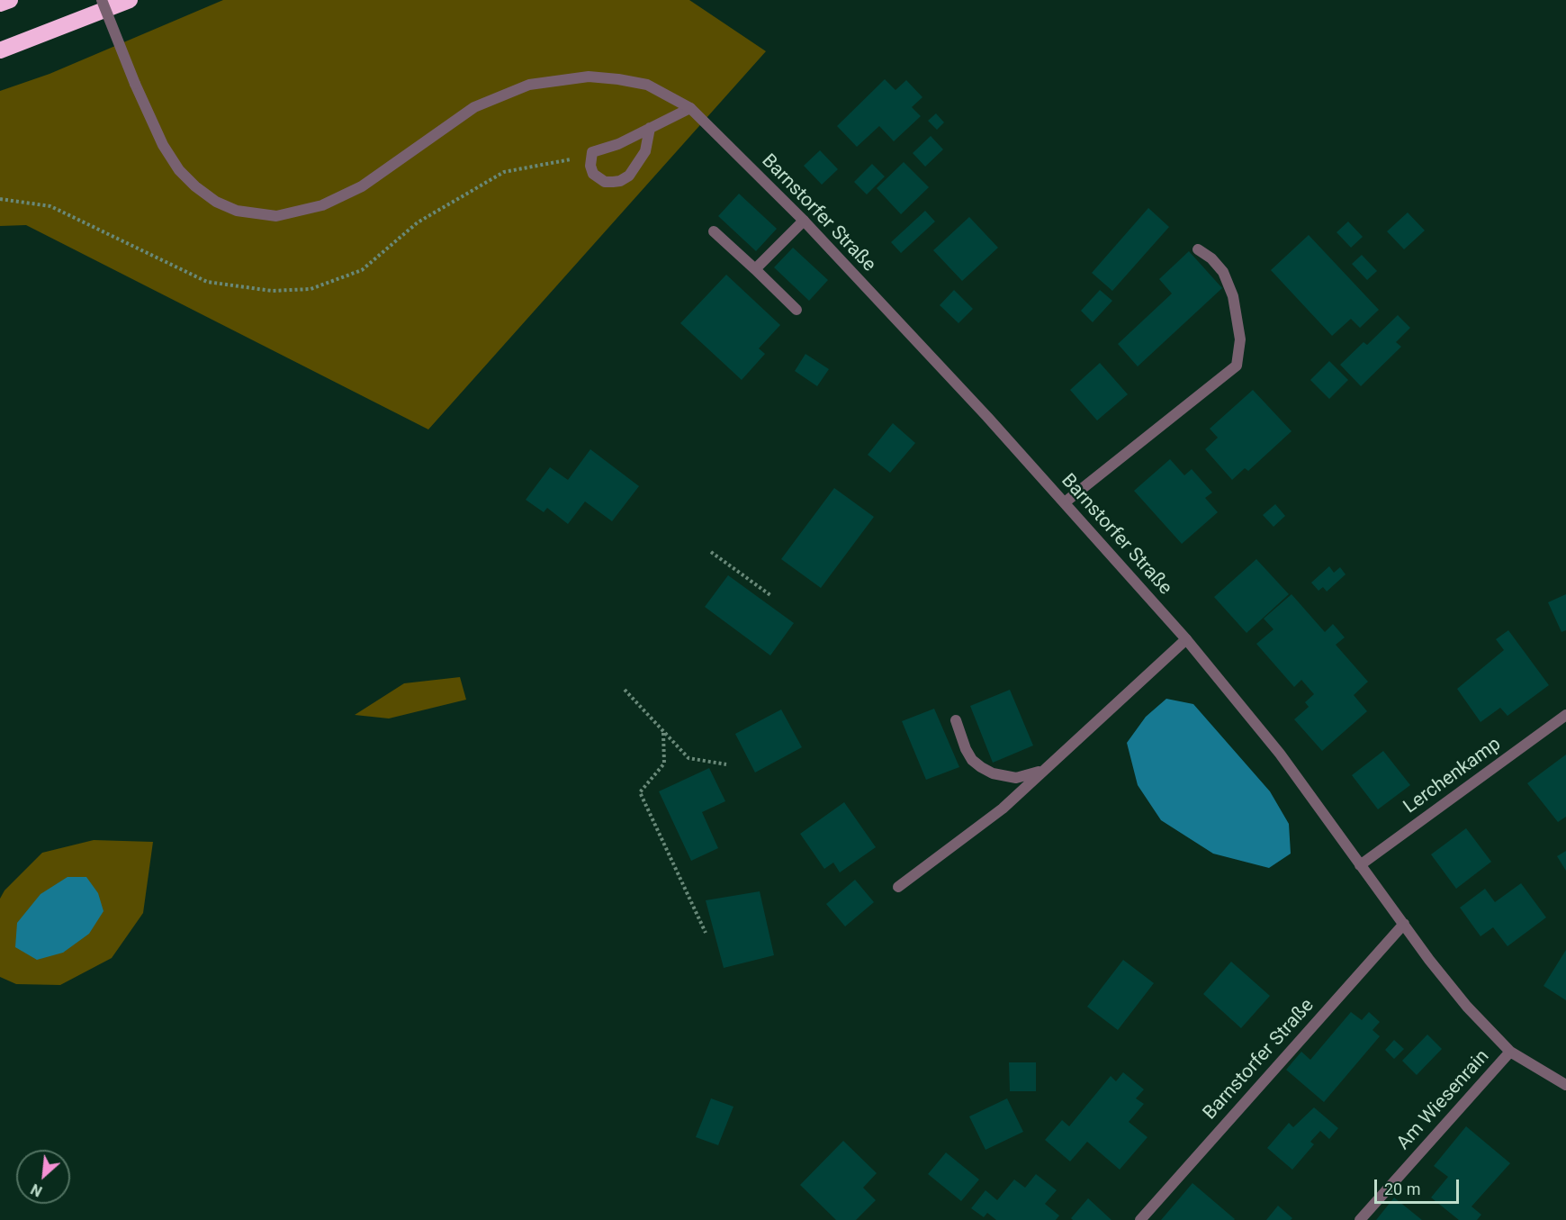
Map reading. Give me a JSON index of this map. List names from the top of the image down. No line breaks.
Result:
{"streets":{"street":["Barnstorfer Straße","Lerchenkamp","Am Wiesenrain"]},"crossings":[["Barnstorfer Straße","Lerchenkamp"],["Barnstorfer Straße","Am Wiesenrain"]],"scale_bar":"20 m","north":"bottom left"}
